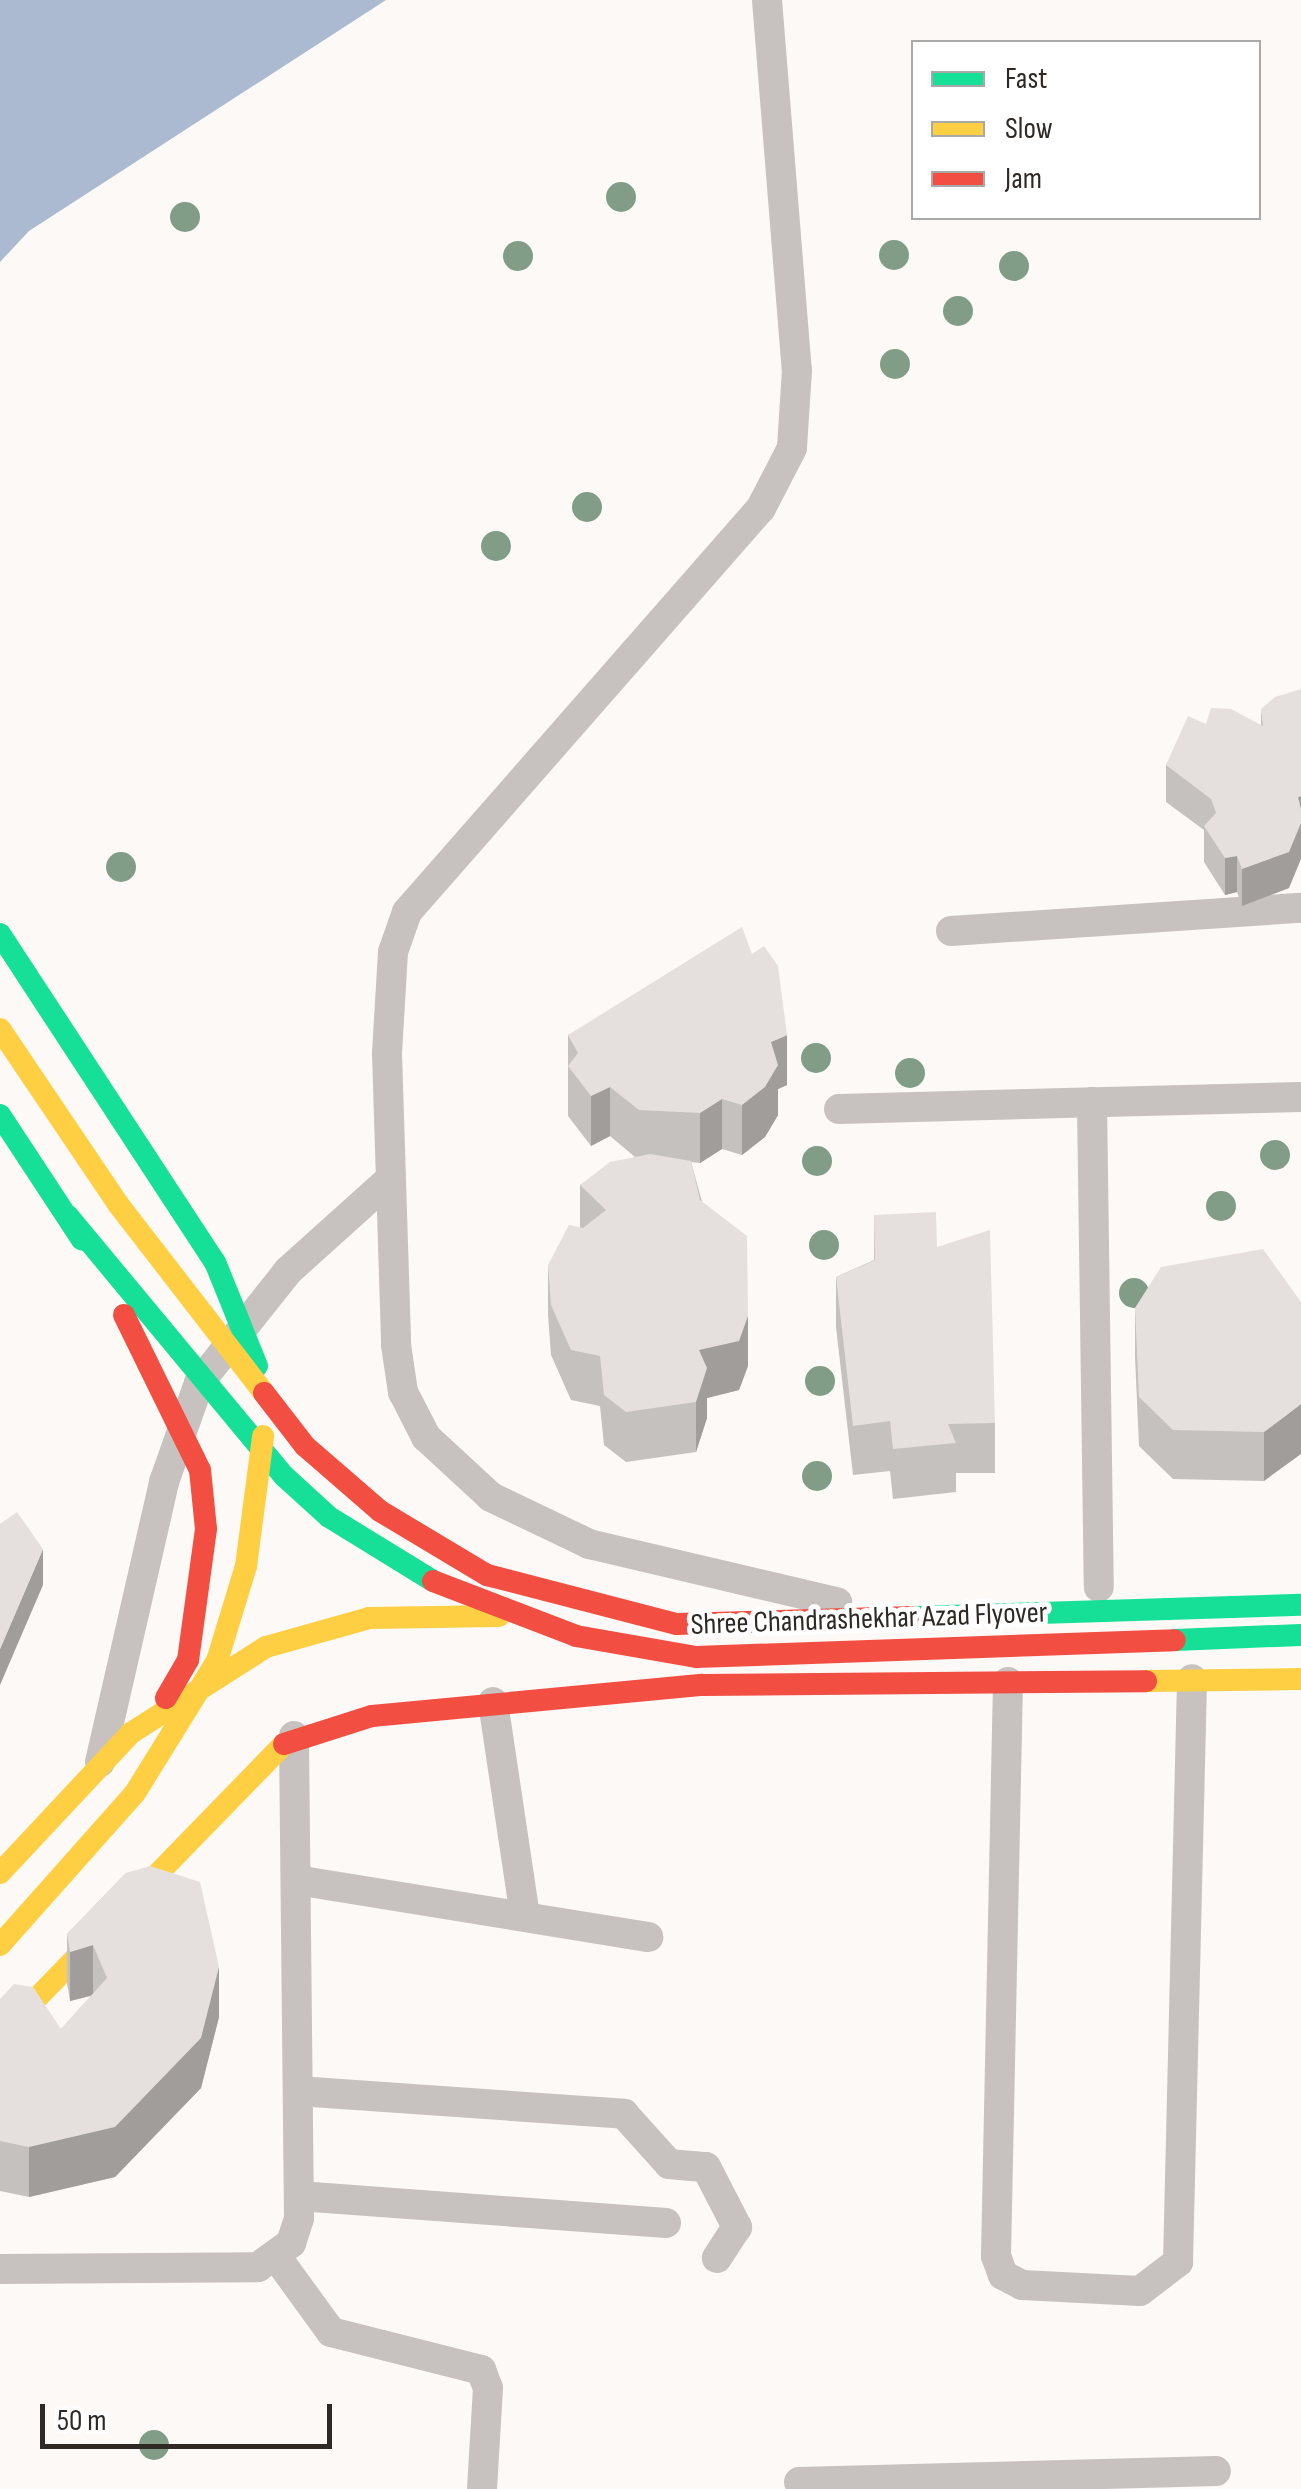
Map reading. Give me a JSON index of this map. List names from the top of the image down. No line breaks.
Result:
{"streets":{"main road":["Shree Chandrashekhar Azad Flyover"]},"legend":["Fast","Slow","Jam"],"scale_bar":"50 m"}
